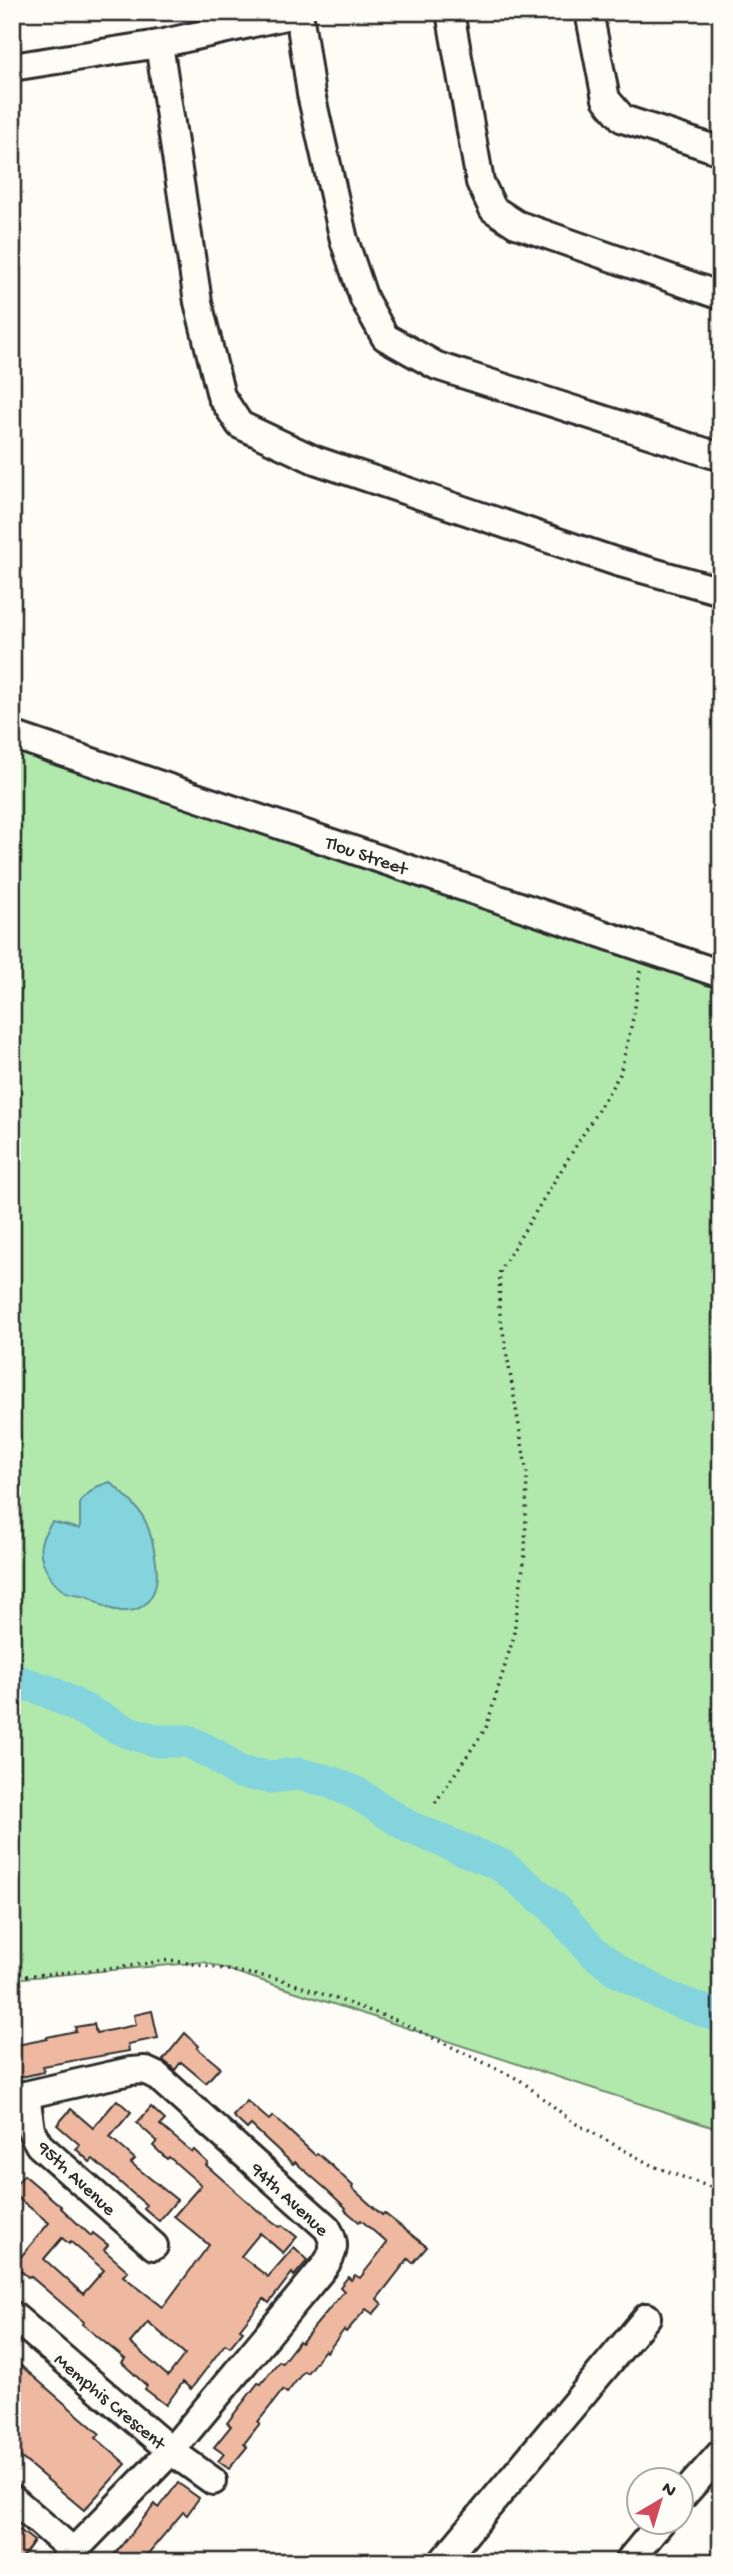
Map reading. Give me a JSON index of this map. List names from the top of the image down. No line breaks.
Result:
{"streets":{"street":["Tlou Street","95th Avenue","94th Avenue","Memphis Crescent"]},"crossings":[["95th Avenue","94th Avenue"],["94th Avenue","Memphis Crescent"]],"north":"top right"}
